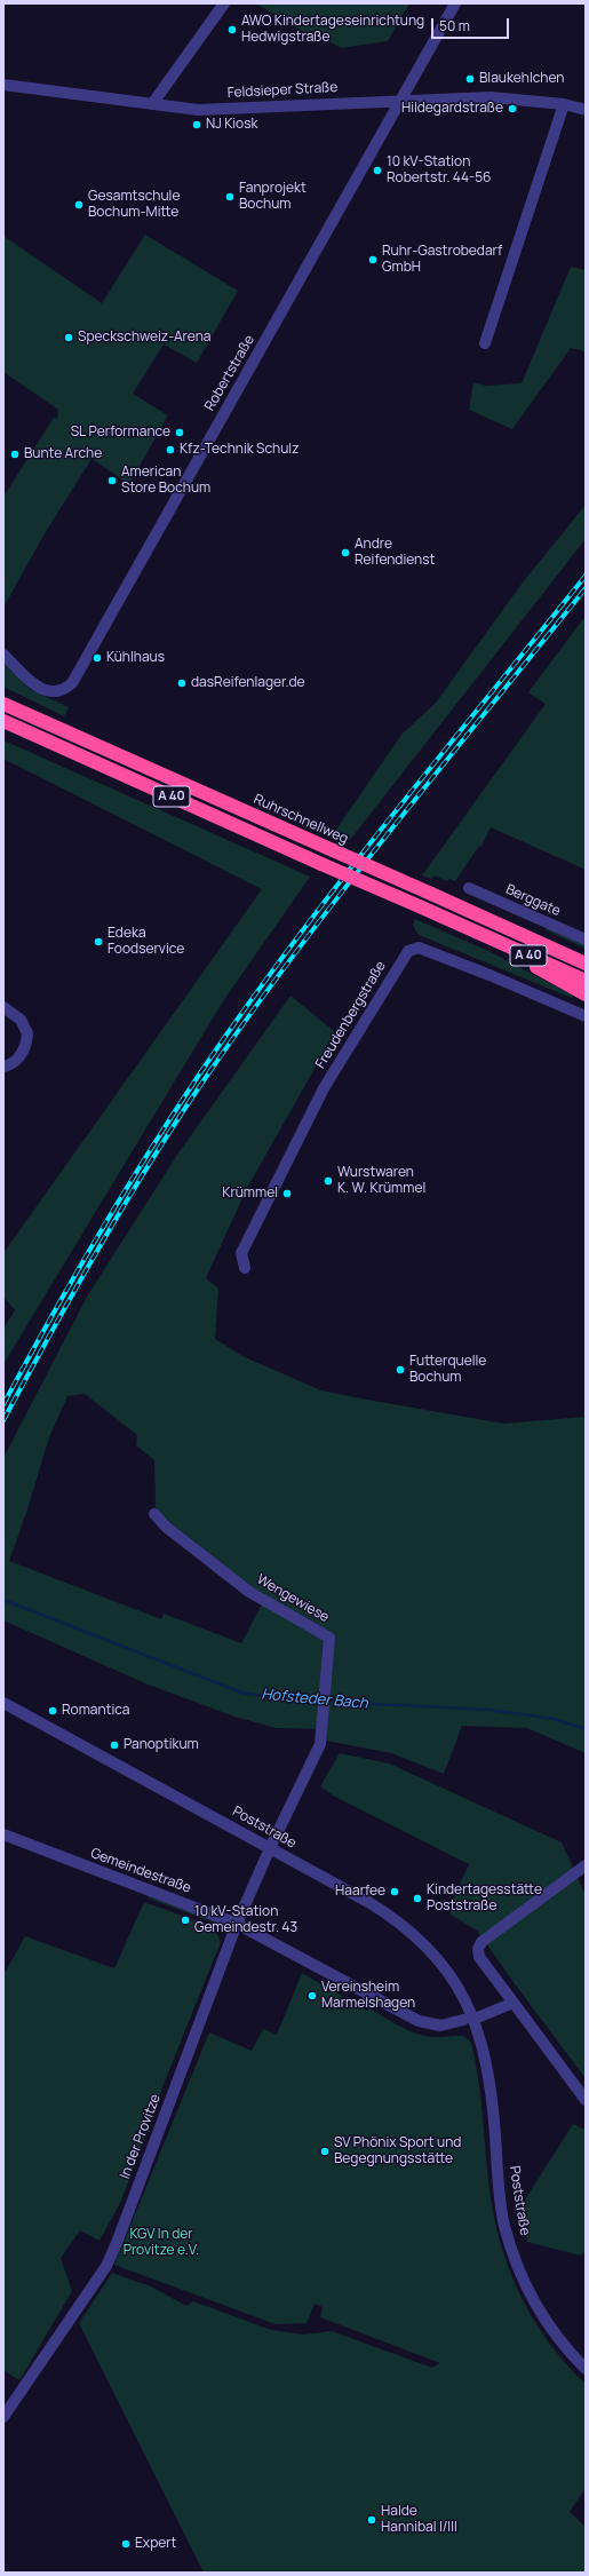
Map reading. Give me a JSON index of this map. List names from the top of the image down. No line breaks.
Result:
{"streets":{"highway":["A 40","Ruhrschnellweg"],"street":["Feldsieper Straße","Robertstraße","Berggate","Freudenbergstraße","Wengewiese","Poststraße","Gemeindestraße","In der Provitze"]},"crossings":[["Feldsieper Straße","Robertstraße"],["Wengewiese","Poststraße"],["Wengewiese","In der Provitze"],["Poststraße","Gemeindestraße"],["Poststraße","In der Provitze"],["Gemeindestraße","In der Provitze"]],"water":["Hofsteder Bach"],"parks":["KGV In der Provitze e.V."],"places":["AWO Kindertageseinrichtung Hedwigstraße","Blaukehlchen","Hildegardstraße","NJ Kiosk","10 kV-Station Robertstr. 44-56","Fanprojekt Bochum","Gesamtschule Bochum-Mitte","Ruhr-Gastrobedarf GmbH","Speckschweiz-Arena","SL Performance","Kfz-Technik Schulz","Bunte Arche","American Store Bochum","Andre Reifendienst","Kühlhaus","dasReifenlager.de","Edeka Foodservice","Wurstwaren K. W. Krümmel","Krümmel","Futterquelle Bochum","Romantica","Panoptikum","Haarfee","Kindertagesstätte Poststraße","10 kV-Station Gemeindestr. 43","Vereinsheim Marmelshagen","SV Phönix Sport und Begegnungsstätte","Halde Hannibal I/III","Expert"],"scale_bar":"50 m"}
